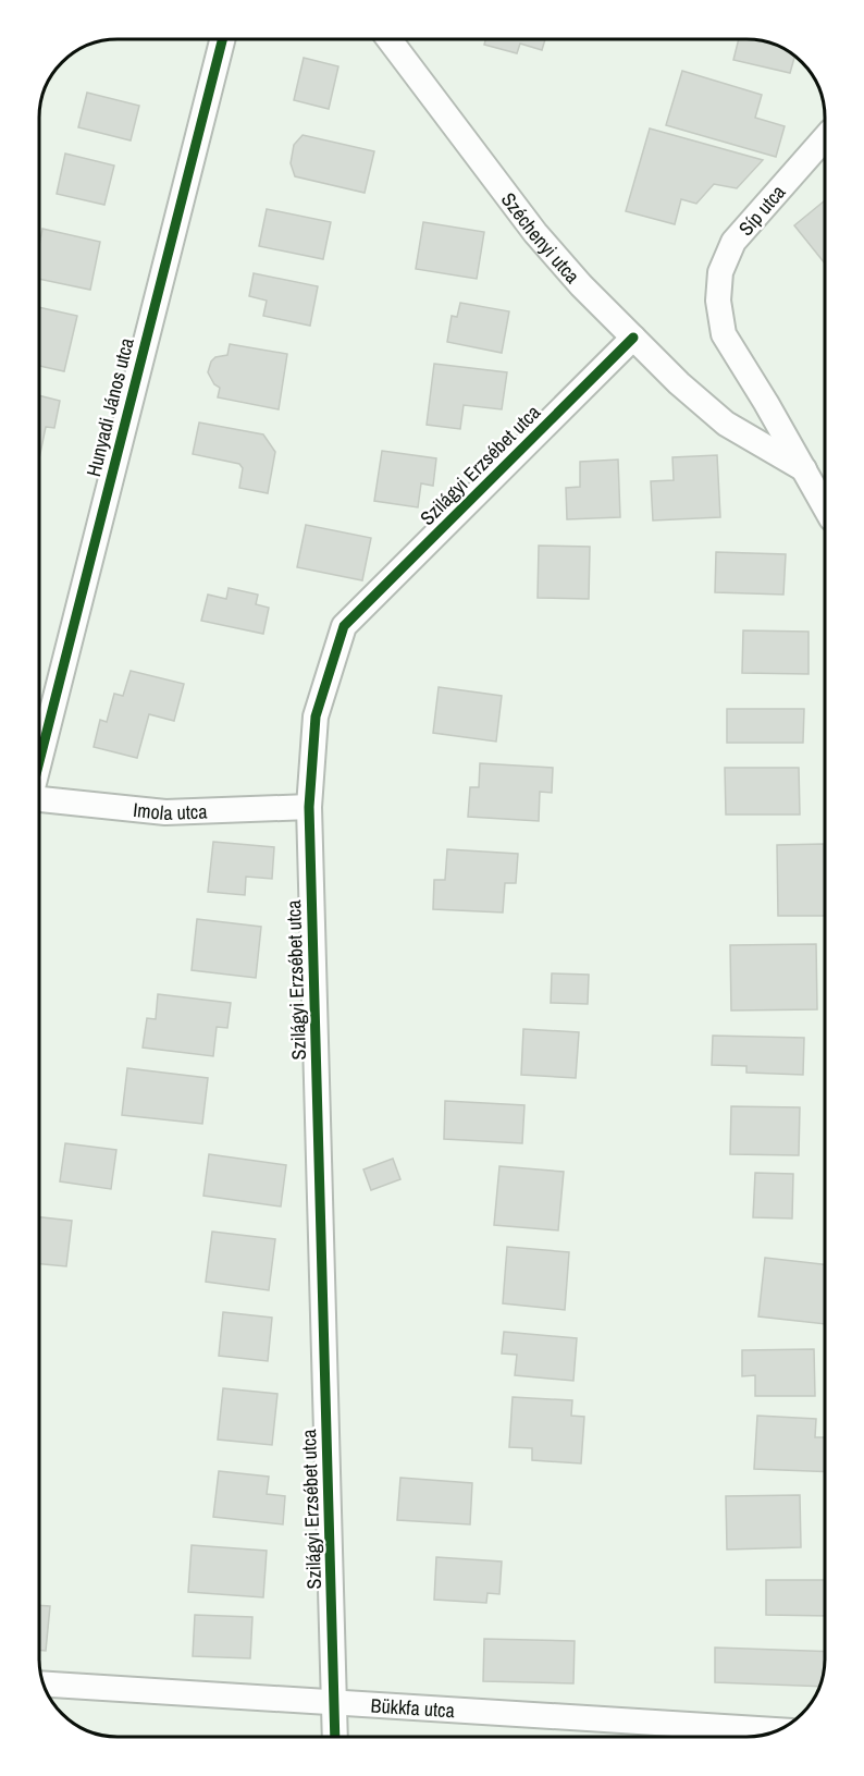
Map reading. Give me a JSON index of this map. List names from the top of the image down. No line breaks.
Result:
{"streets":{"street":["Síp utca","Széchenyi utca","Hunyadi János utca","Szilágyi Erzsébet utca","Imola utca","Bükkfa utca"]},"crossings":[["Széchenyi utca","Szilágyi Erzsébet utca"],["Szilágyi Erzsébet utca","Imola utca"],["Szilágyi Erzsébet utca","Bükkfa utca"]]}
